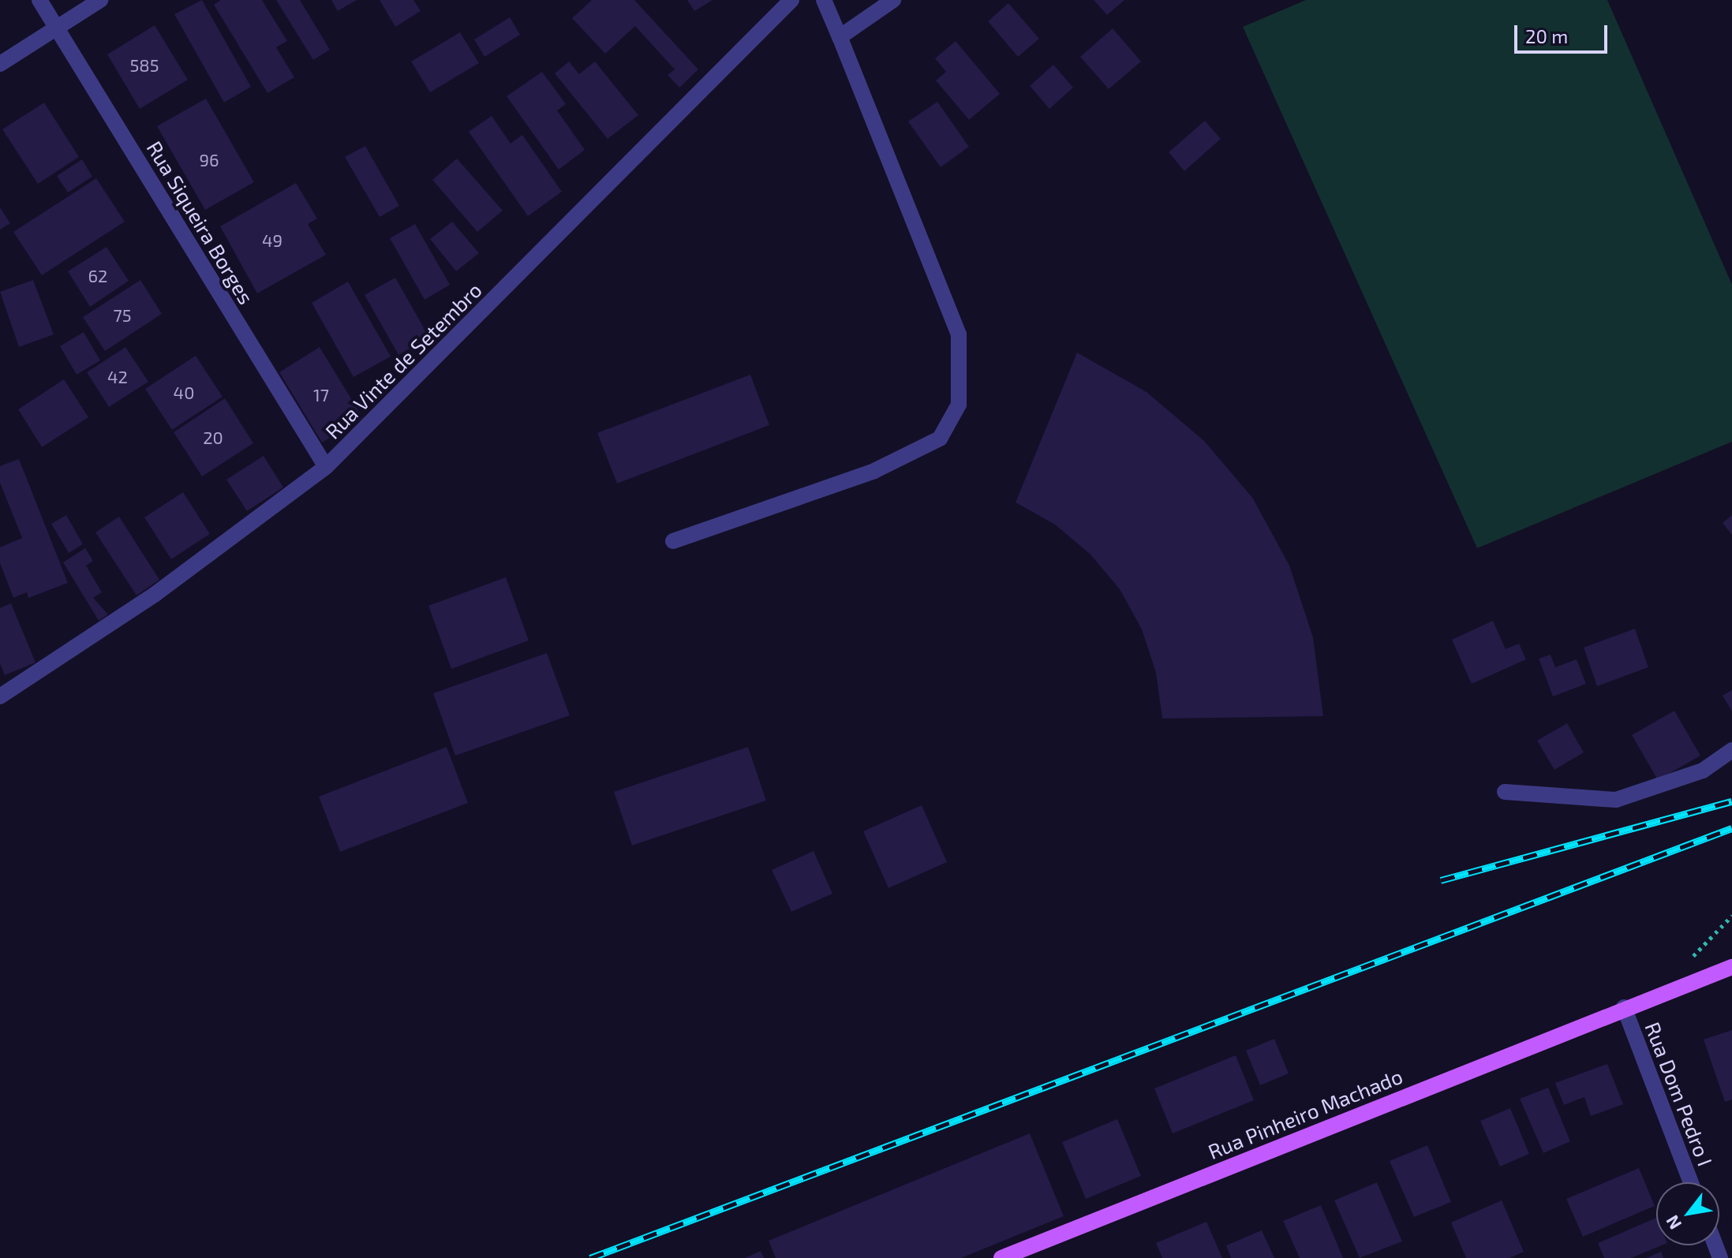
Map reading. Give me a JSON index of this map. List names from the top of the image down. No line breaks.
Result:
{"streets":{"main road":["Rua Pinheiro Machado"],"street":["Rua Siqueira Borges","Rua Vinte de Setembro","Rua Dom Pedro I"]},"crossings":[["Rua Siqueira Borges","Rua Vinte de Setembro"],["Rua Dom Pedro I","Rua Pinheiro Machado"]],"house_numbers":["585","96","49","62","75","42","40","17","20"],"scale_bar":"20 m","north":"bottom left"}
